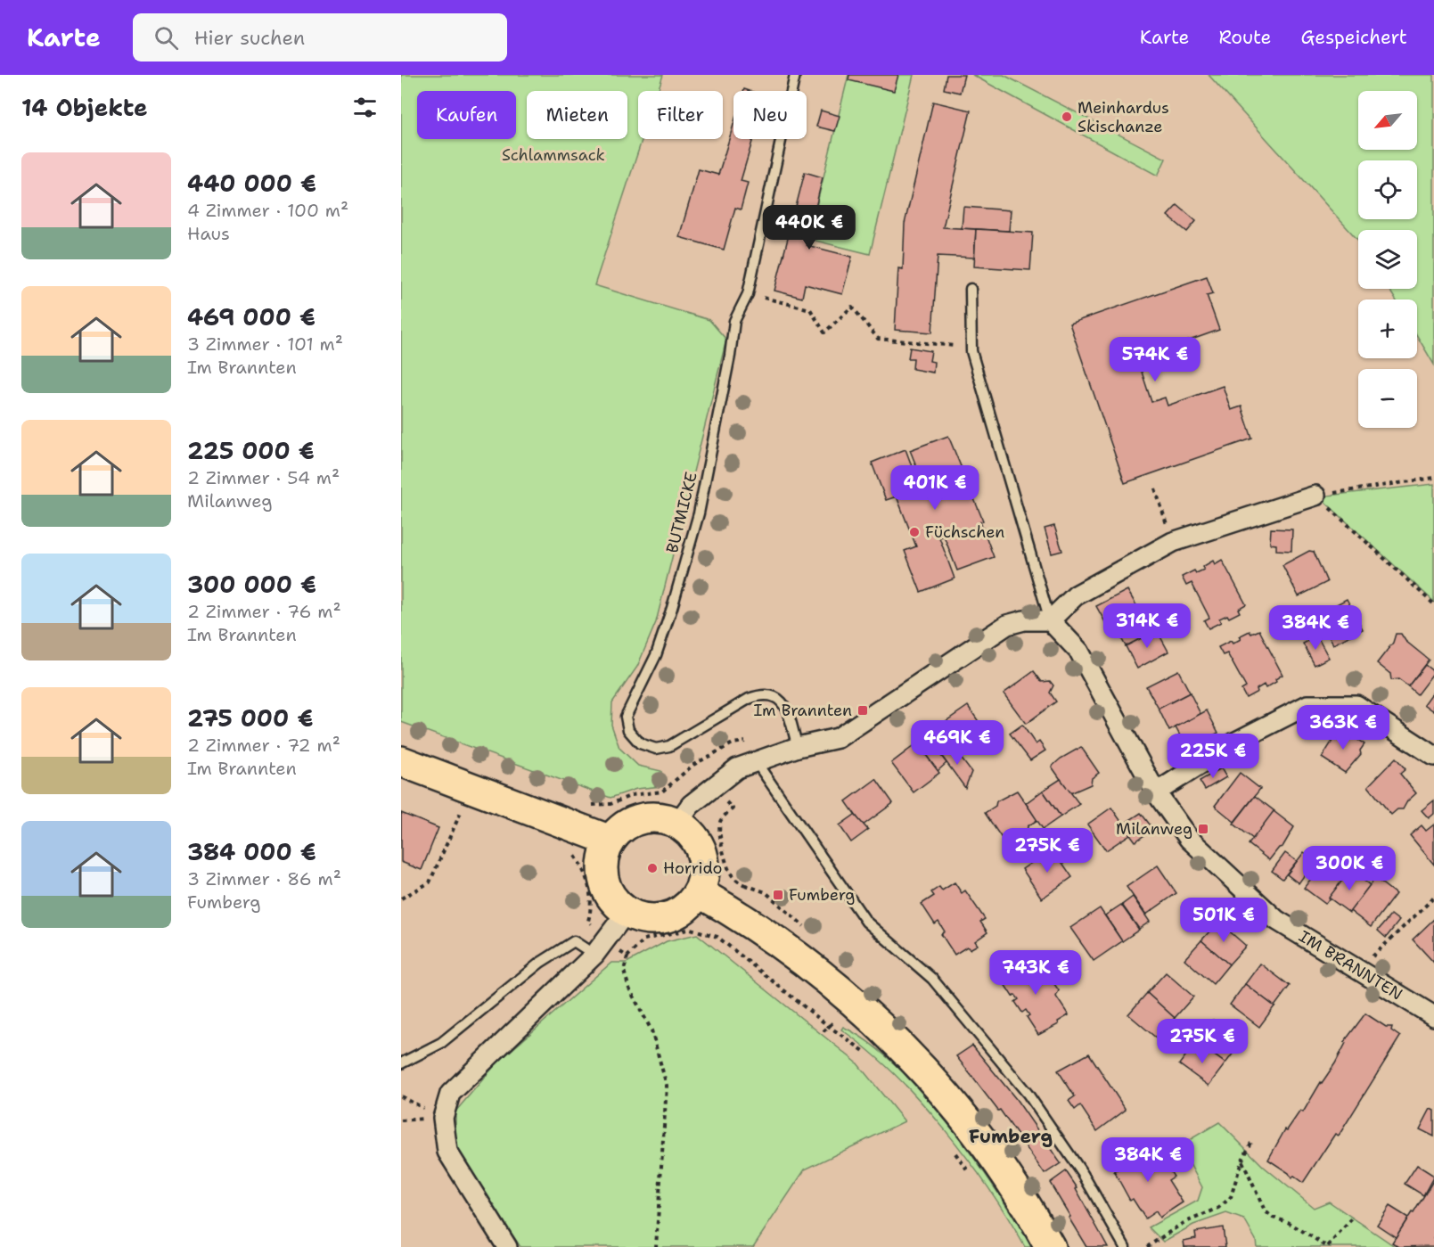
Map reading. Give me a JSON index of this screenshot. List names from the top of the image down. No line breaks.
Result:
{"streets":{"street":["IM BRANNTEN"],"lane":["BUTMICKE"]},"districts":["Fumberg"],"parks":["Schlammsack"],"places":{"other":["Meinhardus Skischanze","Füchschen","Horrido"],"transit":["Im Brannten","Milanweg","Fumberg"]},"north":"bottom left","page":{"header":"Karte","search":"Hier suchen","nav":["Karte","Route","Gespeichert"],"heading":"14 Objekte","map_buttons":["+","−"],"chip":["Kaufen","Mieten","Filter","Neu"],"list":[{"name":"440 000 €","note":"4 Zimmer · 100 m² · Haus"},{"name":"469 000 €","note":"3 Zimmer · 101 m² · Im Brannten"},{"name":"225 000 €","note":"2 Zimmer · 54 m² · Milanweg"},{"name":"300 000 €","note":"2 Zimmer · 76 m² · Im Brannten"},{"name":"275 000 €","note":"2 Zimmer · 72 m² · Im Brannten"},{"name":"384 000 €","note":"3 Zimmer · 86 m² · Fumberg"}],"price":["440K €","574K €","401K €","314K €","384K €","363K €","469K €","225K €","275K €","300K €","501K €","743K €","275K €","384K €"]}}
